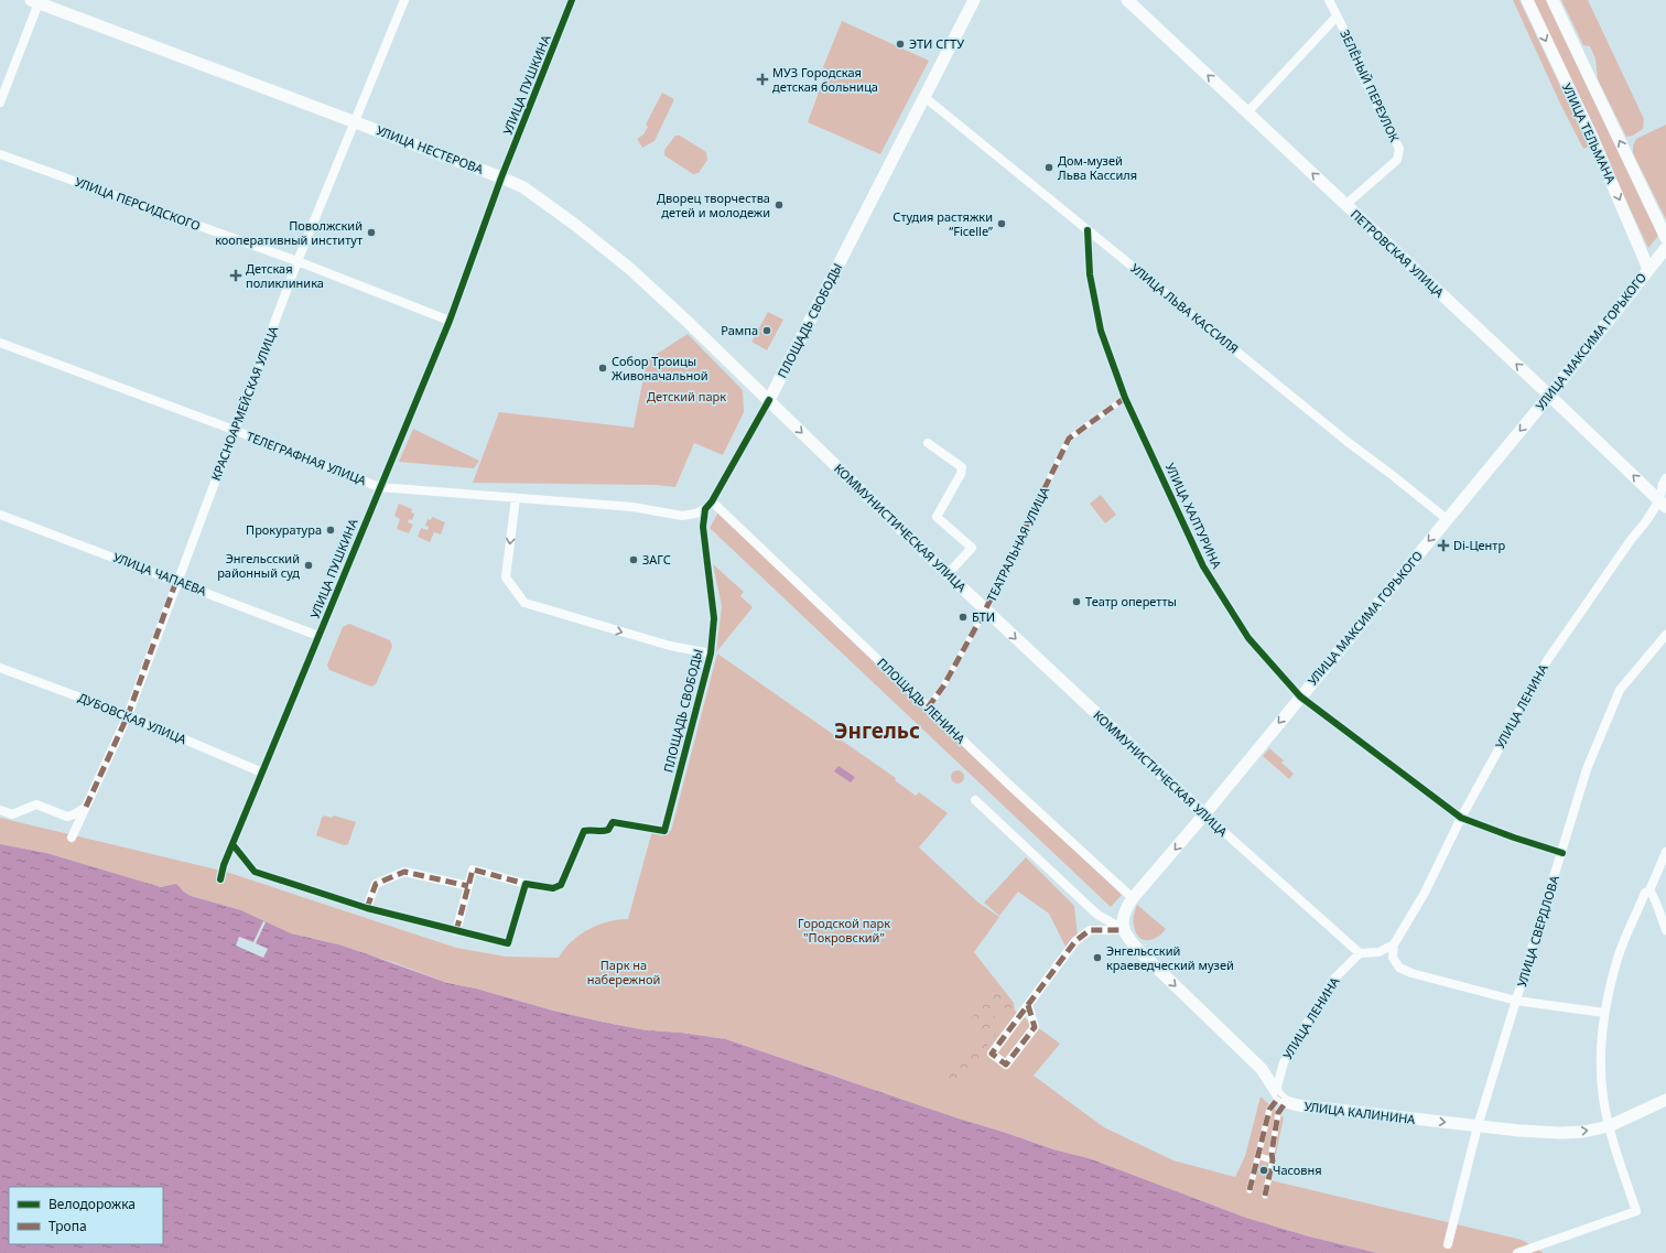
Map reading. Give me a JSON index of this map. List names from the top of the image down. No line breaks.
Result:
{"streets":{"main road":["УЛИЦА ТЕЛЬМАНА","УЛИЦА НЕСТЕРОВА","ПЕТРОВСКАЯ УЛИЦА","ПЛОЩАДЬ СВОБОДЫ","УЛИЦА МАКСИМА ГОРЬКОГО","КОММУНИСТИЧЕСКАЯ УЛИЦА","УЛИЦА КАЛИНИНА"],"street":["УЛИЦА ПУШКИНА","ЗЕЛЁНЫЙ ПЕРЕУЛОК","УЛИЦА ПЕРСИДСКОГО","УЛИЦА ЛЬВА КАССИЛЯ","КРАСНОАРМЕЙСКАЯ УЛИЦА","ТЕЛЕГРАФНАЯ УЛИЦА","УЛИЦА ХАЛТУРИНА","ТЕАТРАЛЬНАЯ УЛИЦА","УЛИЦА ЧАПАЕВА","ПЛОЩАДЬ ЛЕНИНА","УЛИЦА ЛЕНИНА","ДУБОВСКАЯ УЛИЦА","УЛИЦА СВЕРДЛОВА"]},"crossings":[["УЛИЦА ПУШКИНА","УЛИЦА НЕСТЕРОВА"],["УЛИЦА ПУШКИНА","УЛИЦА ПЕРСИДСКОГО"],["УЛИЦА ПУШКИНА","ТЕЛЕГРАФНАЯ УЛИЦА"],["УЛИЦА ПУШКИНА","УЛИЦА ЧАПАЕВА"],["УЛИЦА ПУШКИНА","ДУБОВСКАЯ УЛИЦА"],["ЗЕЛЁНЫЙ ПЕРЕУЛОК","ПЕТРОВСКАЯ УЛИЦА"],["УЛИЦА ТЕЛЬМАНА","УЛИЦА МАКСИМА ГОРЬКОГО"],["УЛИЦА НЕСТЕРОВА","ПЛОЩАДЬ СВОБОДЫ"],["УЛИЦА НЕСТЕРОВА","КРАСНОАРМЕЙСКАЯ УЛИЦА"],["УЛИЦА НЕСТЕРОВА","КОММУНИСТИЧЕСКАЯ УЛИЦА"],["УЛИЦА ПЕРСИДСКОГО","КРАСНОАРМЕЙСКАЯ УЛИЦА"],["ПЕТРОВСКАЯ УЛИЦА","УЛИЦА МАКСИМА ГОРЬКОГО"],["ПЕТРОВСКАЯ УЛИЦА","УЛИЦА ЛЕНИНА"],["УЛИЦА ЛЬВА КАССИЛЯ","ПЛОЩАДЬ СВОБОДЫ"],["УЛИЦА ЛЬВА КАССИЛЯ","УЛИЦА МАКСИМА ГОРЬКОГО"],["УЛИЦА ЛЬВА КАССИЛЯ","УЛИЦА ХАЛТУРИНА"],["ПЛОЩАДЬ СВОБОДЫ","ТЕЛЕГРАФНАЯ УЛИЦА"],["ПЛОЩАДЬ СВОБОДЫ","КОММУНИСТИЧЕСКАЯ УЛИЦА"],["ПЛОЩАДЬ СВОБОДЫ","ПЛОЩАДЬ ЛЕНИНА"],["УЛИЦА МАКСИМА ГОРЬКОГО","УЛИЦА ХАЛТУРИНА"],["УЛИЦА МАКСИМА ГОРЬКОГО","КОММУНИСТИЧЕСКАЯ УЛИЦА"],["УЛИЦА МАКСИМА ГОРЬКОГО","ПЛОЩАДЬ ЛЕНИНА"],["КРАСНОАРМЕЙСКАЯ УЛИЦА","ТЕЛЕГРАФНАЯ УЛИЦА"],["КРАСНОАРМЕЙСКАЯ УЛИЦА","УЛИЦА ЧАПАЕВА"],["КРАСНОАРМЕЙСКАЯ УЛИЦА","ДУБОВСКАЯ УЛИЦА"],["УЛИЦА ХАЛТУРИНА","ТЕАТРАЛЬНАЯ УЛИЦА"],["УЛИЦА ХАЛТУРИНА","УЛИЦА ЛЕНИНА"],["УЛИЦА ХАЛТУРИНА","УЛИЦА СВЕРДЛОВА"],["КОММУНИСТИЧЕСКАЯ УЛИЦА","ТЕАТРАЛЬНАЯ УЛИЦА"],["КОММУНИСТИЧЕСКАЯ УЛИЦА","УЛИЦА ЛЕНИНА"],["ТЕАТРАЛЬНАЯ УЛИЦА","ПЛОЩАДЬ ЛЕНИНА"],["УЛИЦА ЛЕНИНА","УЛИЦА КАЛИНИНА"],["УЛИЦА СВЕРДЛОВА","УЛИЦА КАЛИНИНА"]],"one_way":["ПЕТРОВСКАЯ УЛИЦА","УЛИЦА МАКСИМА ГОРЬКОГО","КОММУНИСТИЧЕСКАЯ УЛИЦА","УЛИЦА КАЛИНИНА"],"districts":["Энгельс"],"parks":["Детский парк","Городской парк \"Покровский\"","Парк на набережной"],"places":{"other":["ЭТИ СГТУ","Дом-музей Льва Кассиля","Дворец творчества детей и молодежи","Студия растяжки “Ficelle”","Поволжский кооперативный институт","Рампа","Собор Троицы Живоначальной","Прокуратура","ЗАГС","Энгельсский районный суд","Театр оперетты","БТИ","Энгельсский краеведческий музей","Часовня"],"health":["МУЗ Городская детская больница","Детская поликлиника","Di-Центр"]},"legend":["Велодорожка","Тропа"]}
